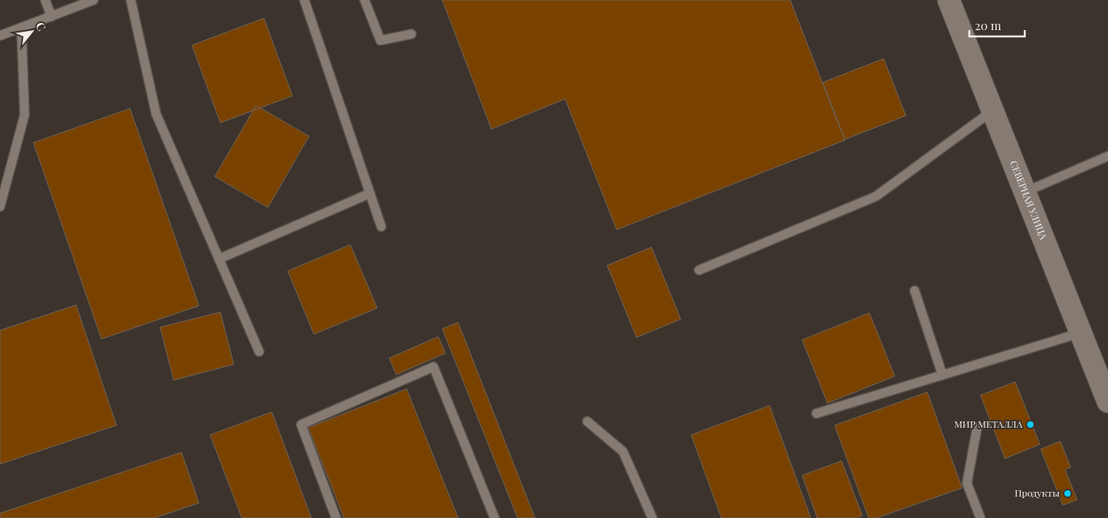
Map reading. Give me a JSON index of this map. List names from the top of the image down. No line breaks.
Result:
{"streets":{"main road":["СЕВЕРНАЯ УЛИЦА"]},"places":["МИР МЕТАЛЛА","Продукты"],"scale_bar":"20 m","north":"top right"}
